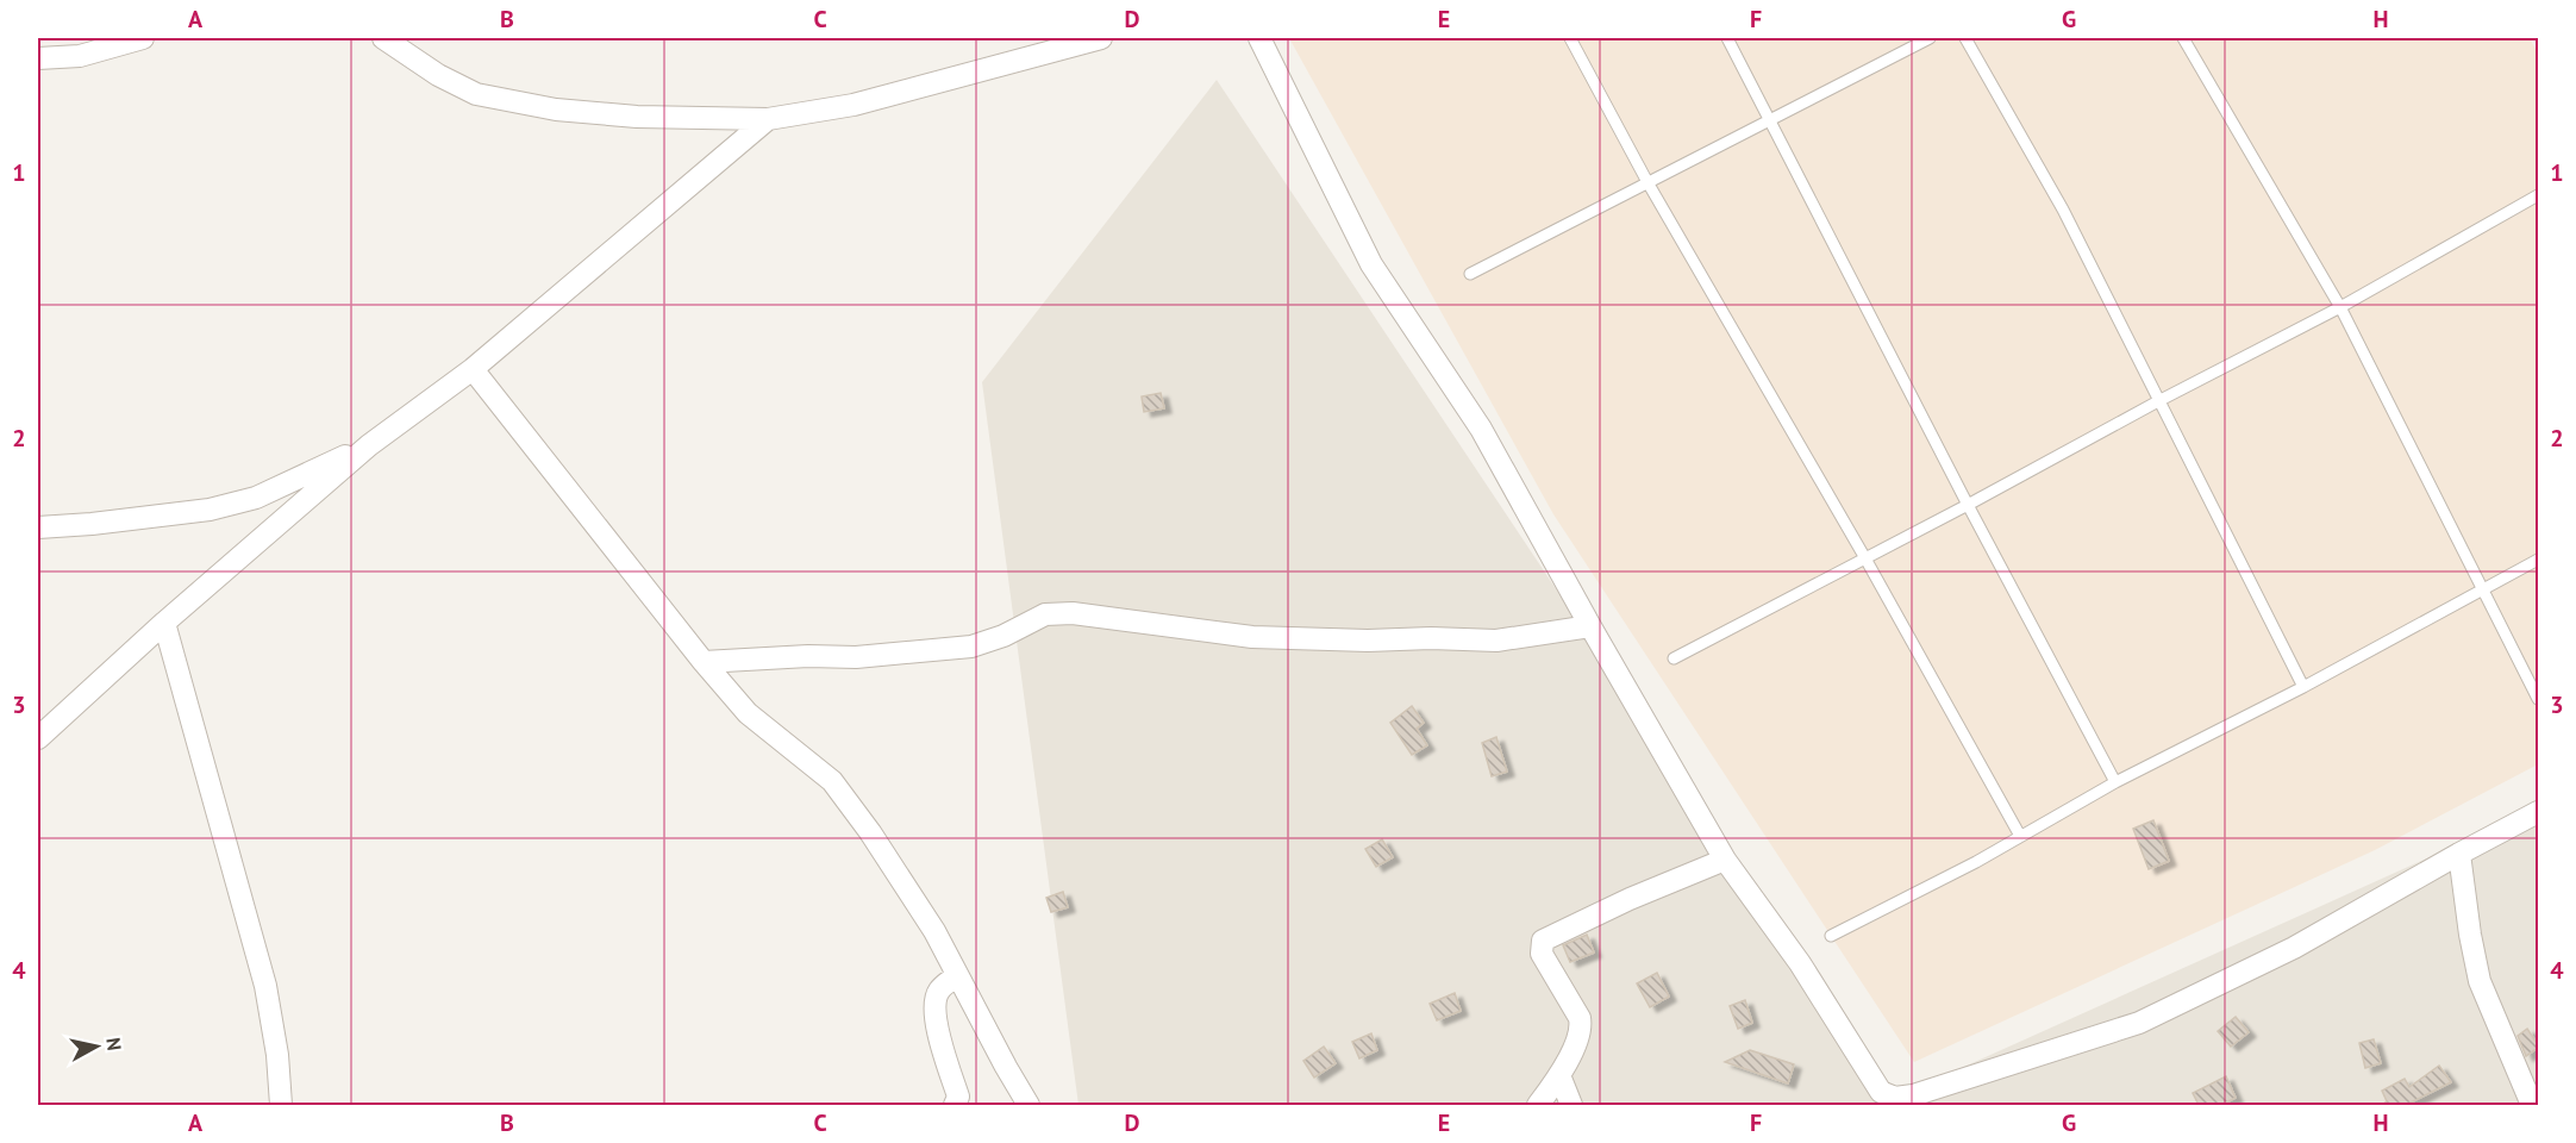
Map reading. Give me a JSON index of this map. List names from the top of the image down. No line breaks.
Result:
{"north":"right","grid":{"columns":["A","B","C","D","E","F","G","H"],"rows":["1","2","3","4"]}}
